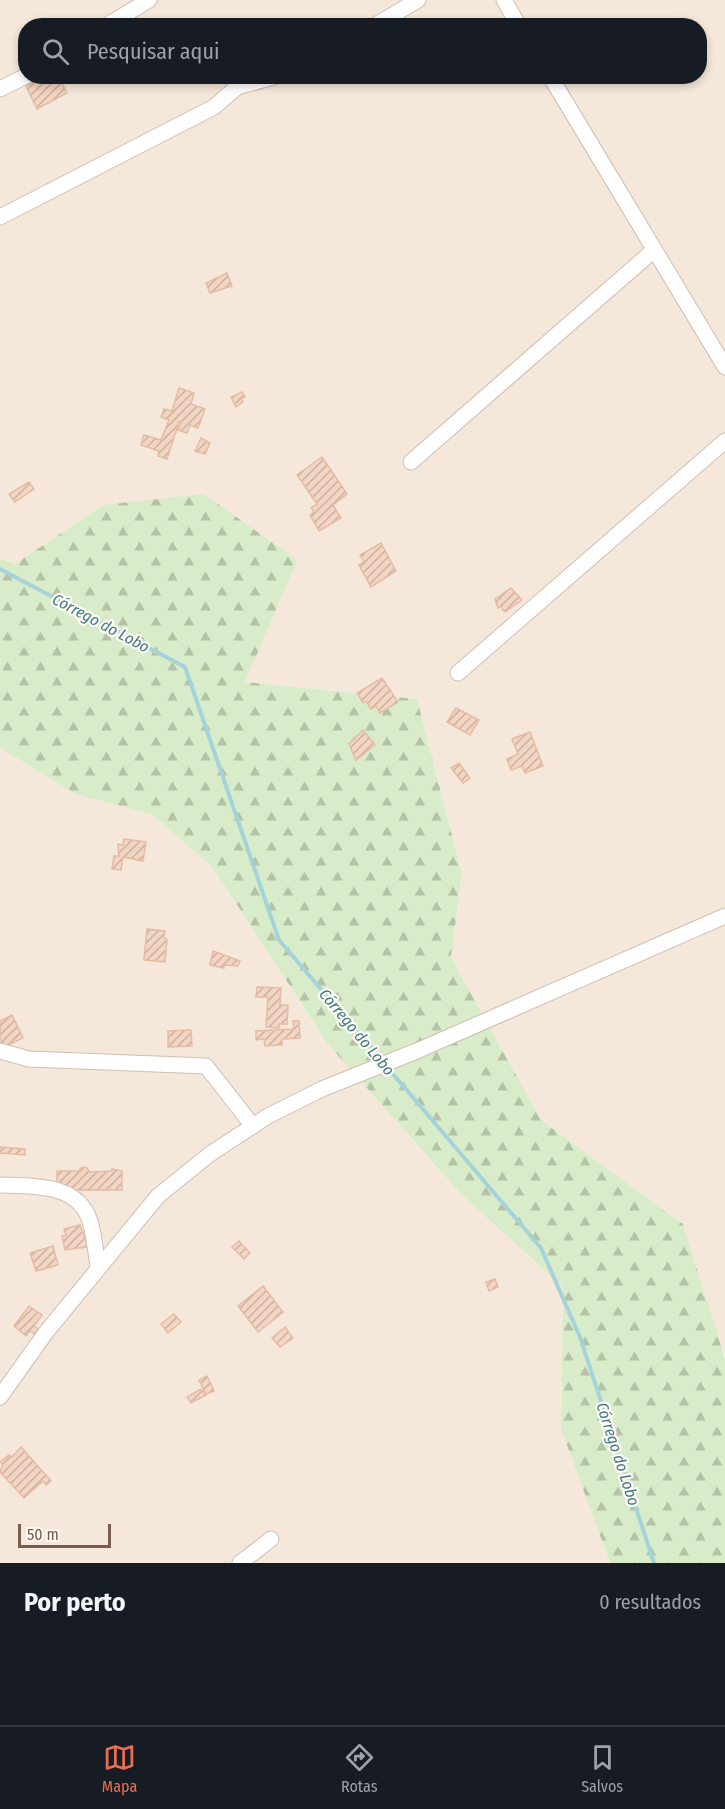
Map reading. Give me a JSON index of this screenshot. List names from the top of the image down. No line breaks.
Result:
{"water":["Córrego do Lobo"],"scale_bar":"50 m","page":{"search":"Pesquisar aqui","scale":"50 m","heading":["Por perto","0 resultados"],"nav":["Mapa","Rotas","Salvos"]}}
